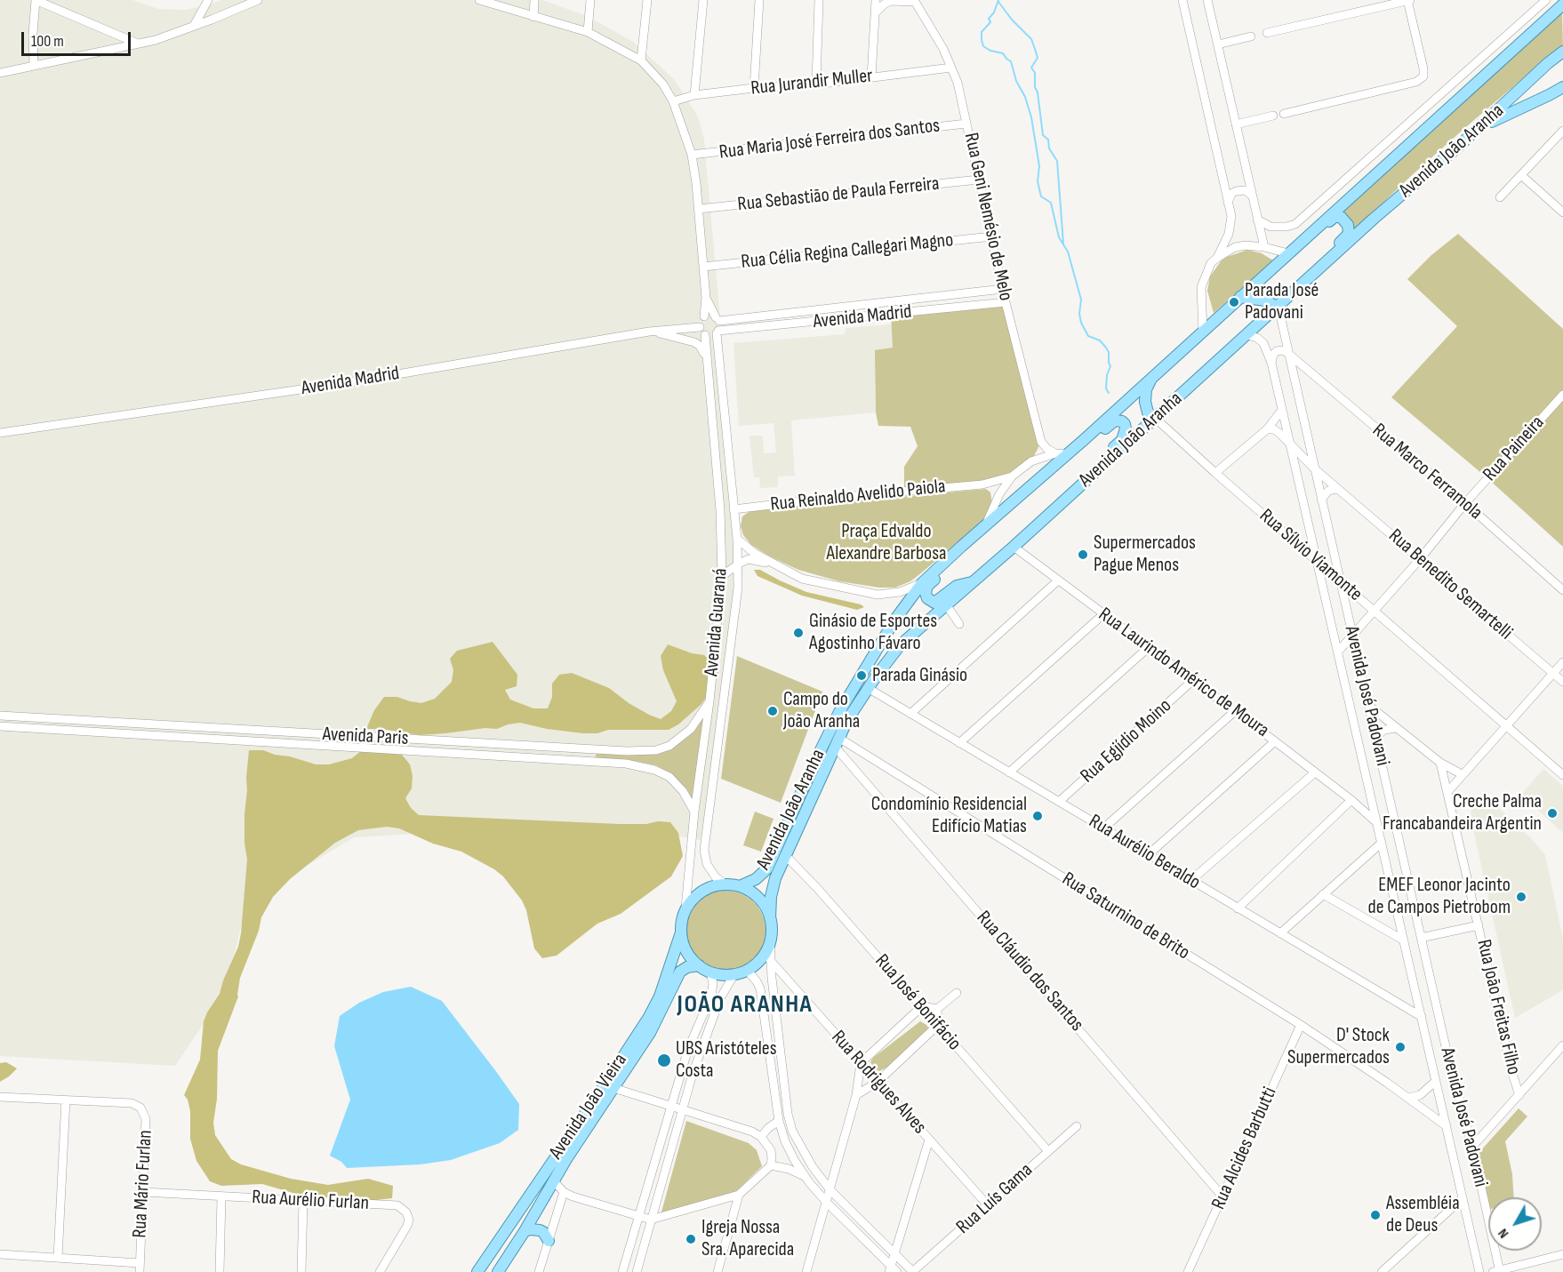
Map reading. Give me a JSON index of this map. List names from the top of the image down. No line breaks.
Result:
{"streets":{"main road":["Avenida João Aranha","Avenida João Vieira"],"street":["Rua Jurandir Muller","Rua Maria José Ferreira dos Santos","Rua Sebastião de Paula Ferreira","Rua Geni Nemésio de Melo","Rua Célia Regina Callegari Magno","Avenida Madrid","Rua Paineira","Rua Marco Ferramola","Rua Reinaldo Avelido Paiola","Rua Sílvio Viamonte","Rua Benedito Semartelli","Avenida Guaraná","Rua Laurindo Américo de Moura","Avenida José Padovani","Avenida Paris","Rua Egjídio Moino","Rua Aurélio Beraldo","Rua Saturnino de Brito","Rua Cláudio dos Santos","Rua José Bonifácio","Rua João Freitas Filho","Rua Rodrigues Alves","Rua Alcides Barbutti","Rua Mário Furlan","Rua Luís Gama","Rua Aurélio Furlan"]},"crossings":[["Rua Jurandir Muller","Rua Geni Nemésio de Melo"],["Rua Maria José Ferreira dos Santos","Rua Geni Nemésio de Melo"],["Avenida João Aranha","Rua Sílvio Viamonte"],["Avenida João Aranha","Avenida Guaraná"],["Avenida João Aranha","Rua Laurindo Américo de Moura"],["Avenida João Aranha","Avenida José Padovani"],["Avenida João Aranha","Rua Aurélio Beraldo"],["Avenida João Aranha","Rua Saturnino de Brito"],["Avenida João Aranha","Rua Cláudio dos Santos"],["Avenida João Aranha","Rua José Bonifácio"],["Avenida João Aranha","Avenida João Vieira"],["Rua Sebastião de Paula Ferreira","Rua Geni Nemésio de Melo"],["Rua Geni Nemésio de Melo","Rua Célia Regina Callegari Magno"],["Rua Geni Nemésio de Melo","Avenida Madrid"],["Avenida Madrid","Avenida Guaraná"],["Rua Paineira","Rua Marco Ferramola"],["Rua Paineira","Rua Sílvio Viamonte"],["Rua Paineira","Rua Benedito Semartelli"],["Rua Paineira","Avenida José Padovani"],["Rua Marco Ferramola","Avenida José Padovani"],["Rua Reinaldo Avelido Paiola","Avenida Guaraná"],["Rua Sílvio Viamonte","Avenida José Padovani"],["Rua Benedito Semartelli","Avenida José Padovani"],["Avenida Guaraná","Avenida Paris"],["Avenida Guaraná","Avenida João Vieira"],["Rua Laurindo Américo de Moura","Avenida José Padovani"],["Rua Laurindo Américo de Moura","Rua Egjídio Moino"],["Avenida José Padovani","Rua Aurélio Beraldo"],["Avenida José Padovani","Rua Saturnino de Brito"],["Rua Egjídio Moino","Rua Aurélio Beraldo"],["Rua Saturnino de Brito","Rua Cláudio dos Santos"],["Rua Saturnino de Brito","Rua Alcides Barbutti"],["Rua Cláudio dos Santos","Rua Alcides Barbutti"],["Rua José Bonifácio","Rua Luís Gama"],["Rua Rodrigues Alves","Rua Luís Gama"],["Rua Mário Furlan","Rua Aurélio Furlan"]],"districts":["JOÃO ARANHA"],"parks":["Praça Edvaldo Alexandre Barbosa"],"places":["Parada José Padovani","Supermercados Pague Menos","Ginásio de Esportes Agostinho Fávaro","Parada Ginásio","Campo do João Aranha","Creche Palma Francabandeira Argentin","Condomínio Residencial Edifício Matias","EMEF Leonor Jacinto de Campos Pietrobom","D' Stock Supermercados","UBS Aristóteles Costa","Assembléia de Deus","Igreja Nossa Sra. Aparecida"],"scale_bar":"100 m","north":"bottom left"}
